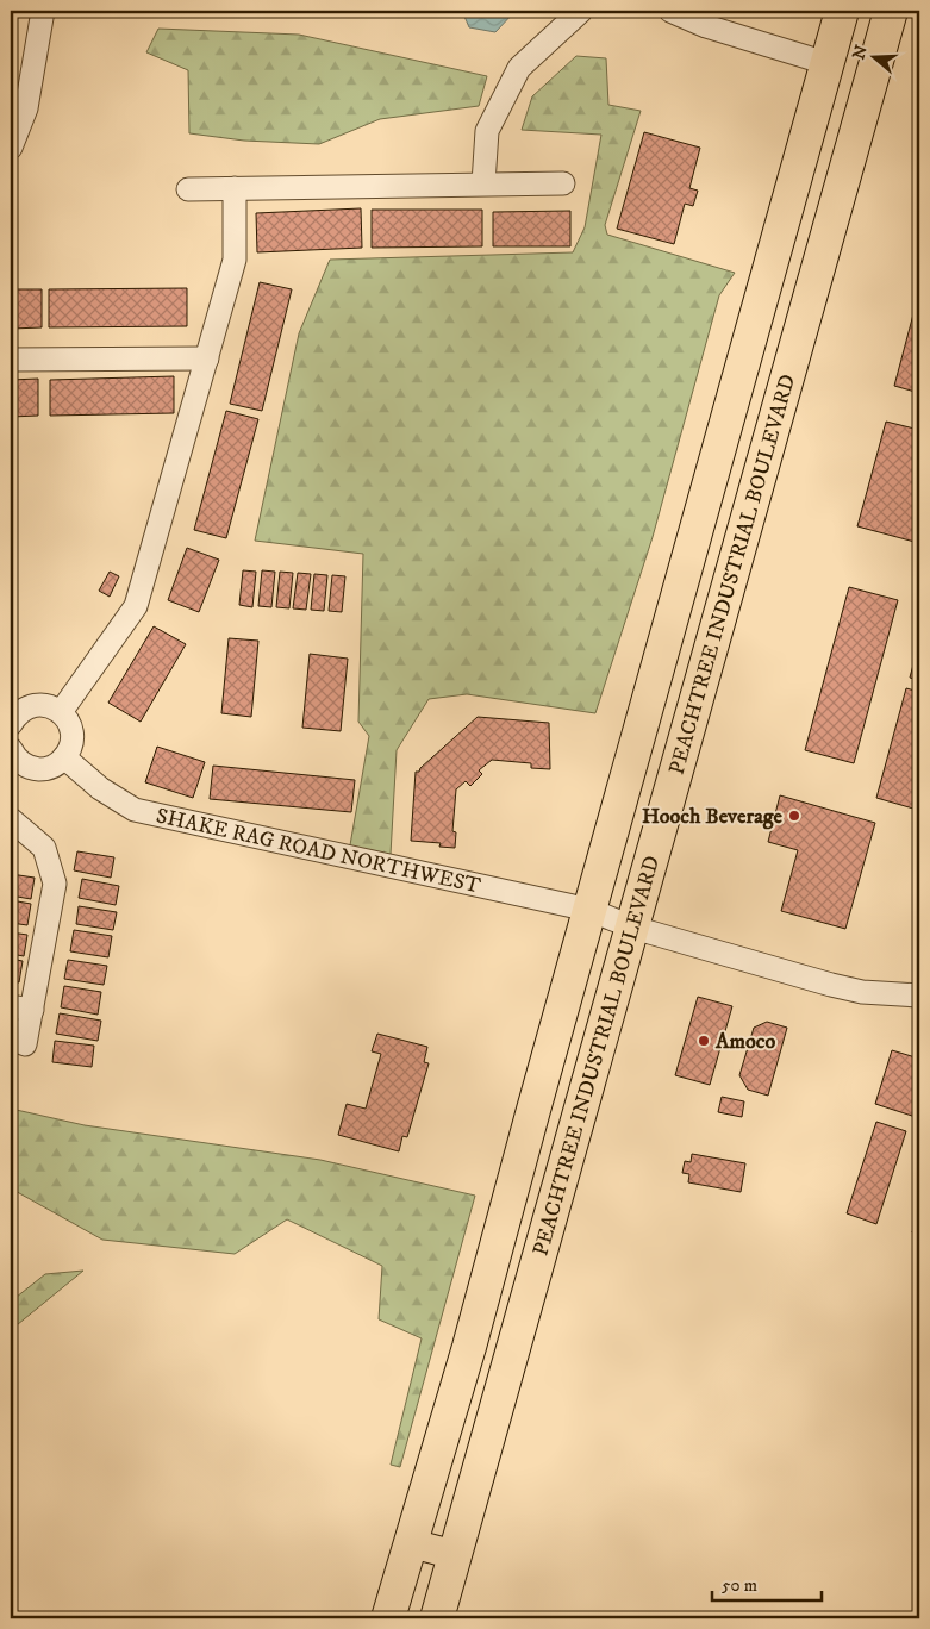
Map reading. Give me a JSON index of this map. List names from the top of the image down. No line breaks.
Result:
{"streets":{"highway":["PEACHTREE INDUSTRIAL BOULEVARD"],"street":["SHAKE RAG ROAD NORTHWEST"]},"crossings":[["PEACHTREE INDUSTRIAL BOULEVARD","SHAKE RAG ROAD NORTHWEST"]],"places":["Hooch Beverage","Amoco"],"scale_bar":"50 m","north":"left"}
